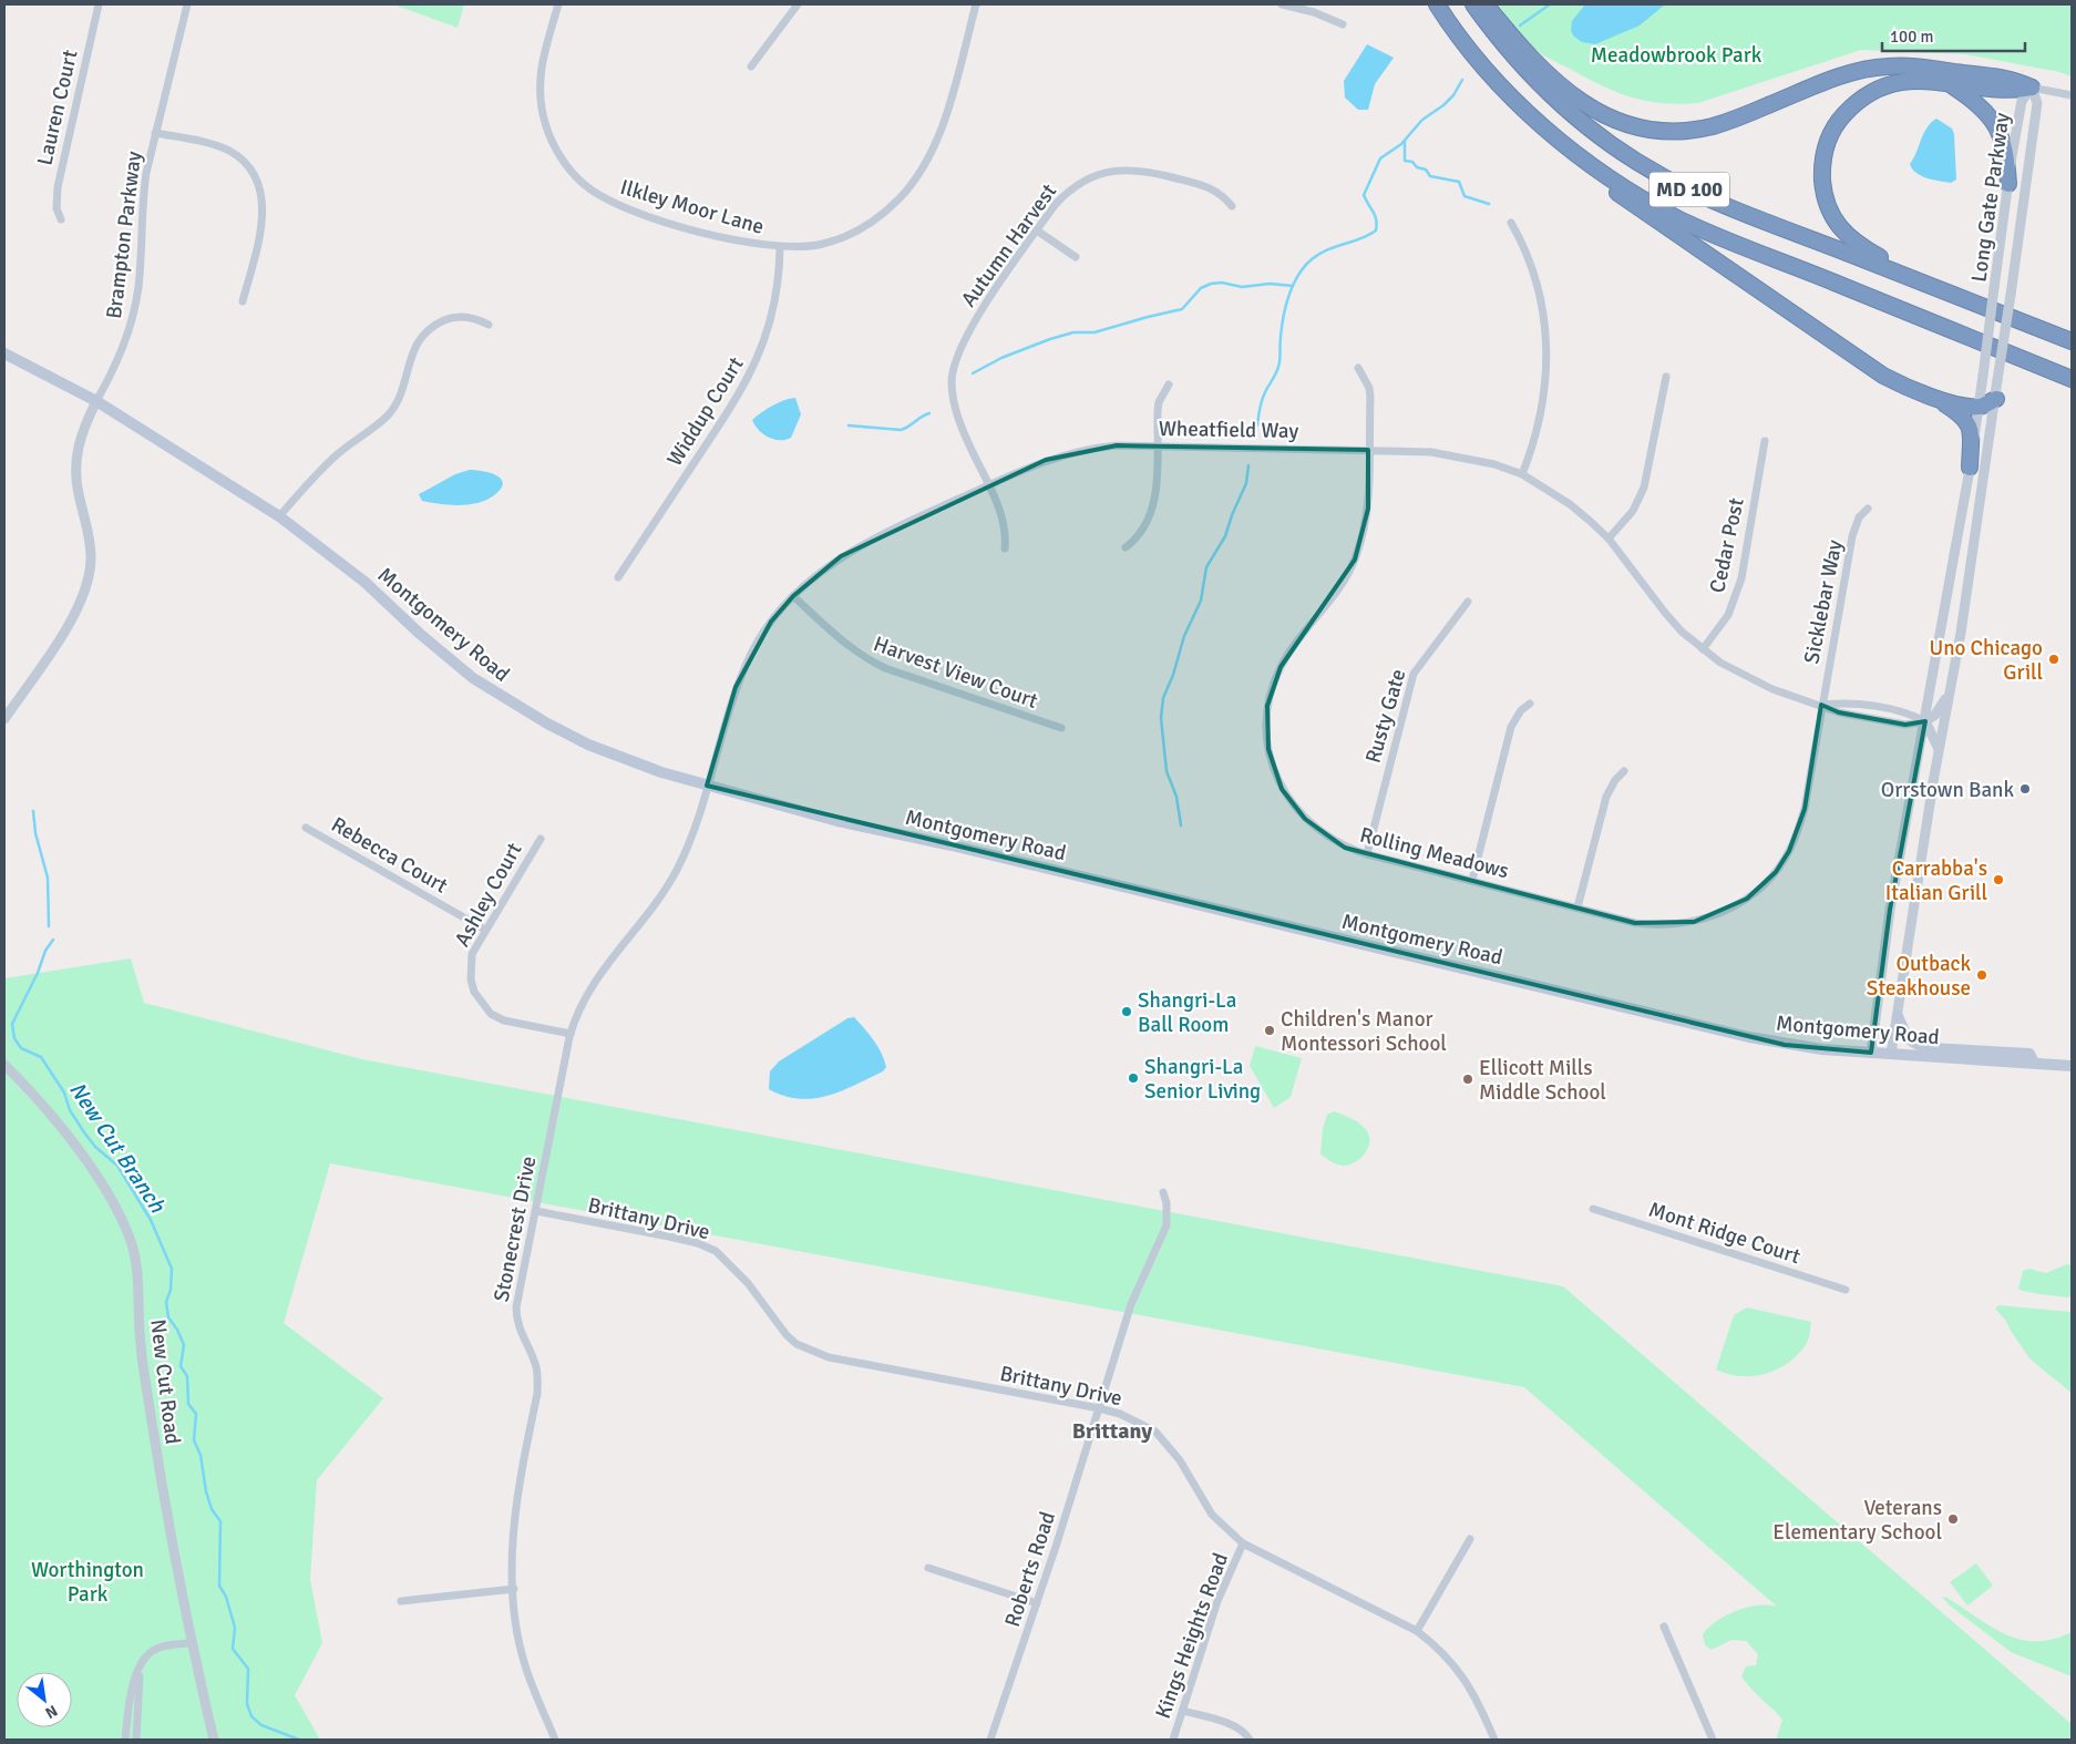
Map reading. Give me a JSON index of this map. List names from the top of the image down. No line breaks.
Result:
{"streets":{"highway":["MD 100"],"main road":["Montgomery Road"],"street":["Lauren Court","Long Gate Parkway","Ilkley Moor Lane","Brampton Parkway","Autumn Harvest","Widdup Court","Wheatfield Way","Cedar Post","Sicklebar Way","Harvest View Court","Rusty Gate","Rolling Meadows","Rebecca Court","Ashley Court","Brittany Drive","Stonecrest Drive","Mont Ridge Court","New Cut Road","Roberts Road","Kings Heights Road"]},"crossings":[["Long Gate Parkway","Wheatfield Way"],["Long Gate Parkway","Montgomery Road"],["Ilkley Moor Lane","Widdup Court"],["Brampton Parkway","Montgomery Road"],["Autumn Harvest","Wheatfield Way"],["Wheatfield Way","Cedar Post"],["Wheatfield Way","Sicklebar Way"],["Wheatfield Way","Montgomery Road"],["Wheatfield Way","Harvest View Court"],["Wheatfield Way","Rolling Meadows"],["Wheatfield Way","Stonecrest Drive"],["Sicklebar Way","Rolling Meadows"],["Montgomery Road","Stonecrest Drive"],["Rusty Gate","Rolling Meadows"],["Rebecca Court","Ashley Court"],["Ashley Court","Stonecrest Drive"],["Brittany Drive","Stonecrest Drive"],["Brittany Drive","Roberts Road"],["Brittany Drive","Kings Heights Road"]],"districts":["Brittany"],"water":["New Cut Branch"],"parks":["Meadowbrook Park","Worthington Park"],"places":["Uno Chicago Grill","Orrstown Bank","Carrabba's Italian Grill","Outback Steakhouse","Shangri-La Ball Room","Children's Manor Montessori School","Shangri-La Senior Living","Ellicott Mills Middle School","Veterans Elementary School"],"scale_bar":"100 m","north":"bottom right"}
